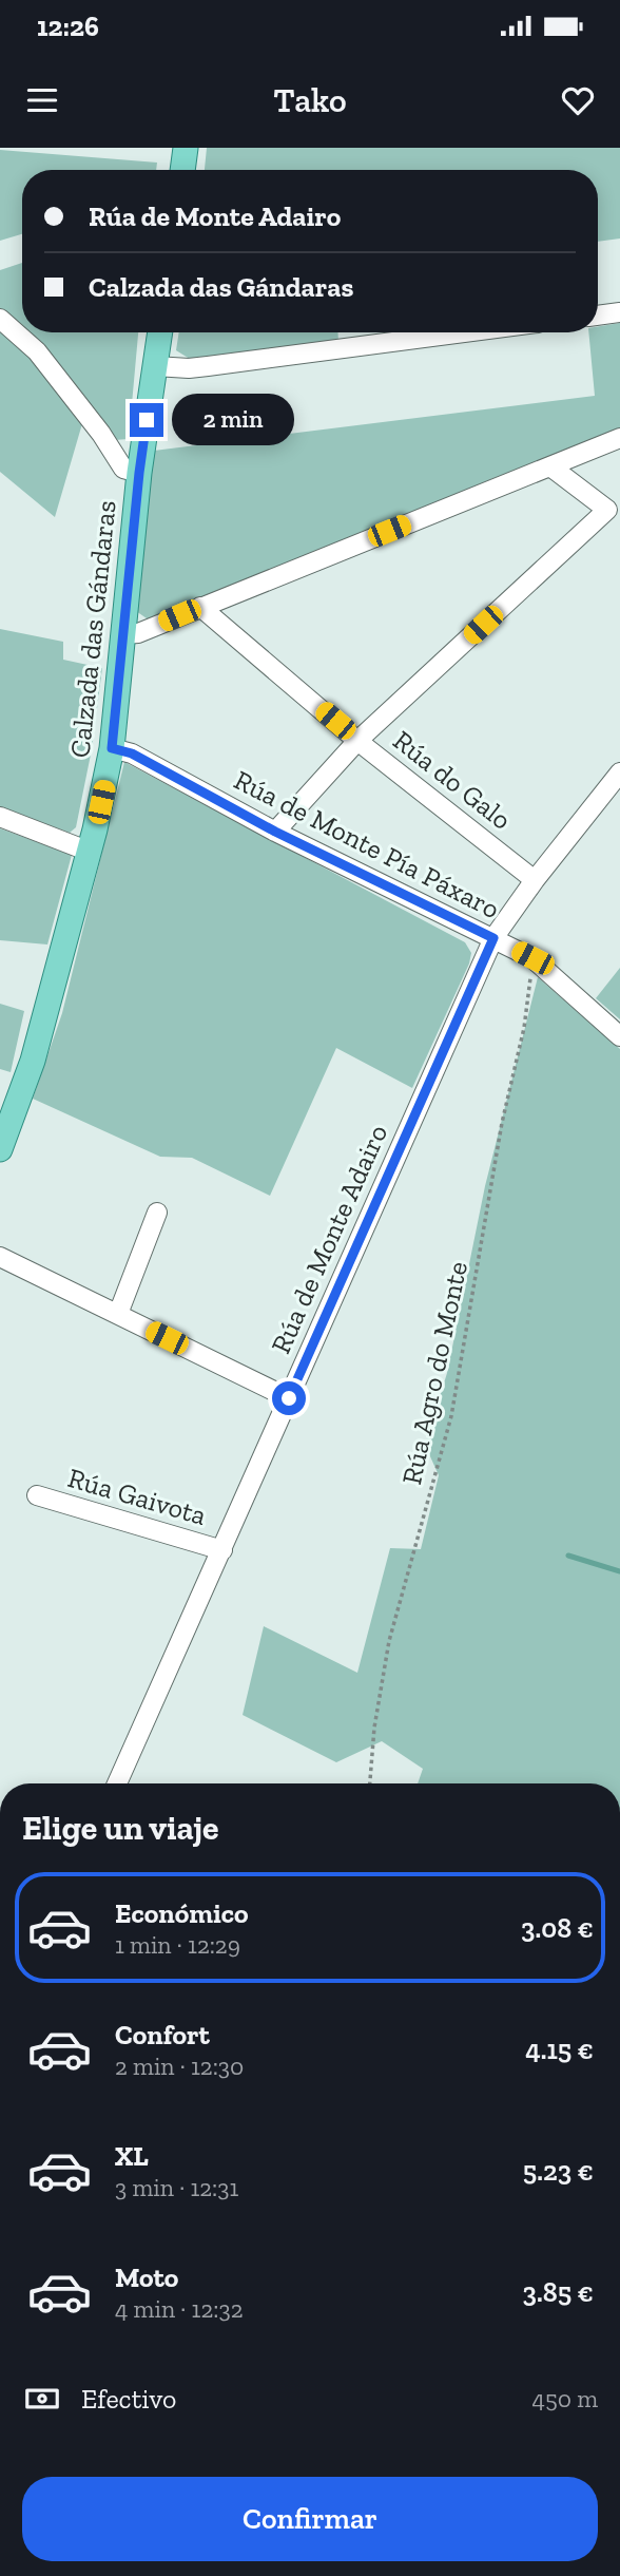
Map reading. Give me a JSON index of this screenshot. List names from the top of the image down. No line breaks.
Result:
{"streets":{"main road":["Calzada das Gándaras"],"street":["Rúa do Galo","Rúa de Monte Pía Páxaro","Rúa de Monte Adairo","Rúa Gaivota"],"path":["Rúa Agro do Monte"]},"crossings":[["Calzada das Gándaras","Rúa de Monte Pía Páxaro"],["Rúa do Galo","Rúa de Monte Adairo"],["Rúa de Monte Pía Páxaro","Rúa de Monte Adairo"],["Rúa de Monte Pía Páxaro","Rúa Agro do Monte"],["Rúa de Monte Adairo","Rúa Gaivota"]],"page":{"status":"12:26","header":"Tako","banner":["Rúa de Monte Adairo","Calzada das Gándaras"],"bubble":"2 min","heading":"Elige un viaje","list":[{"name":"Económico","note":"1 min · 12:29","value":"3.08 €"},{"name":"Confort","note":"2 min · 12:30","value":"4.15 €"},{"name":"XL","note":"3 min · 12:31","value":"5.23 €"},{"name":"Moto","note":"4 min · 12:32","value":"3.85 €"}],"pay":["Efectivo","450 m"],"buttons":"Confirmar"}}
